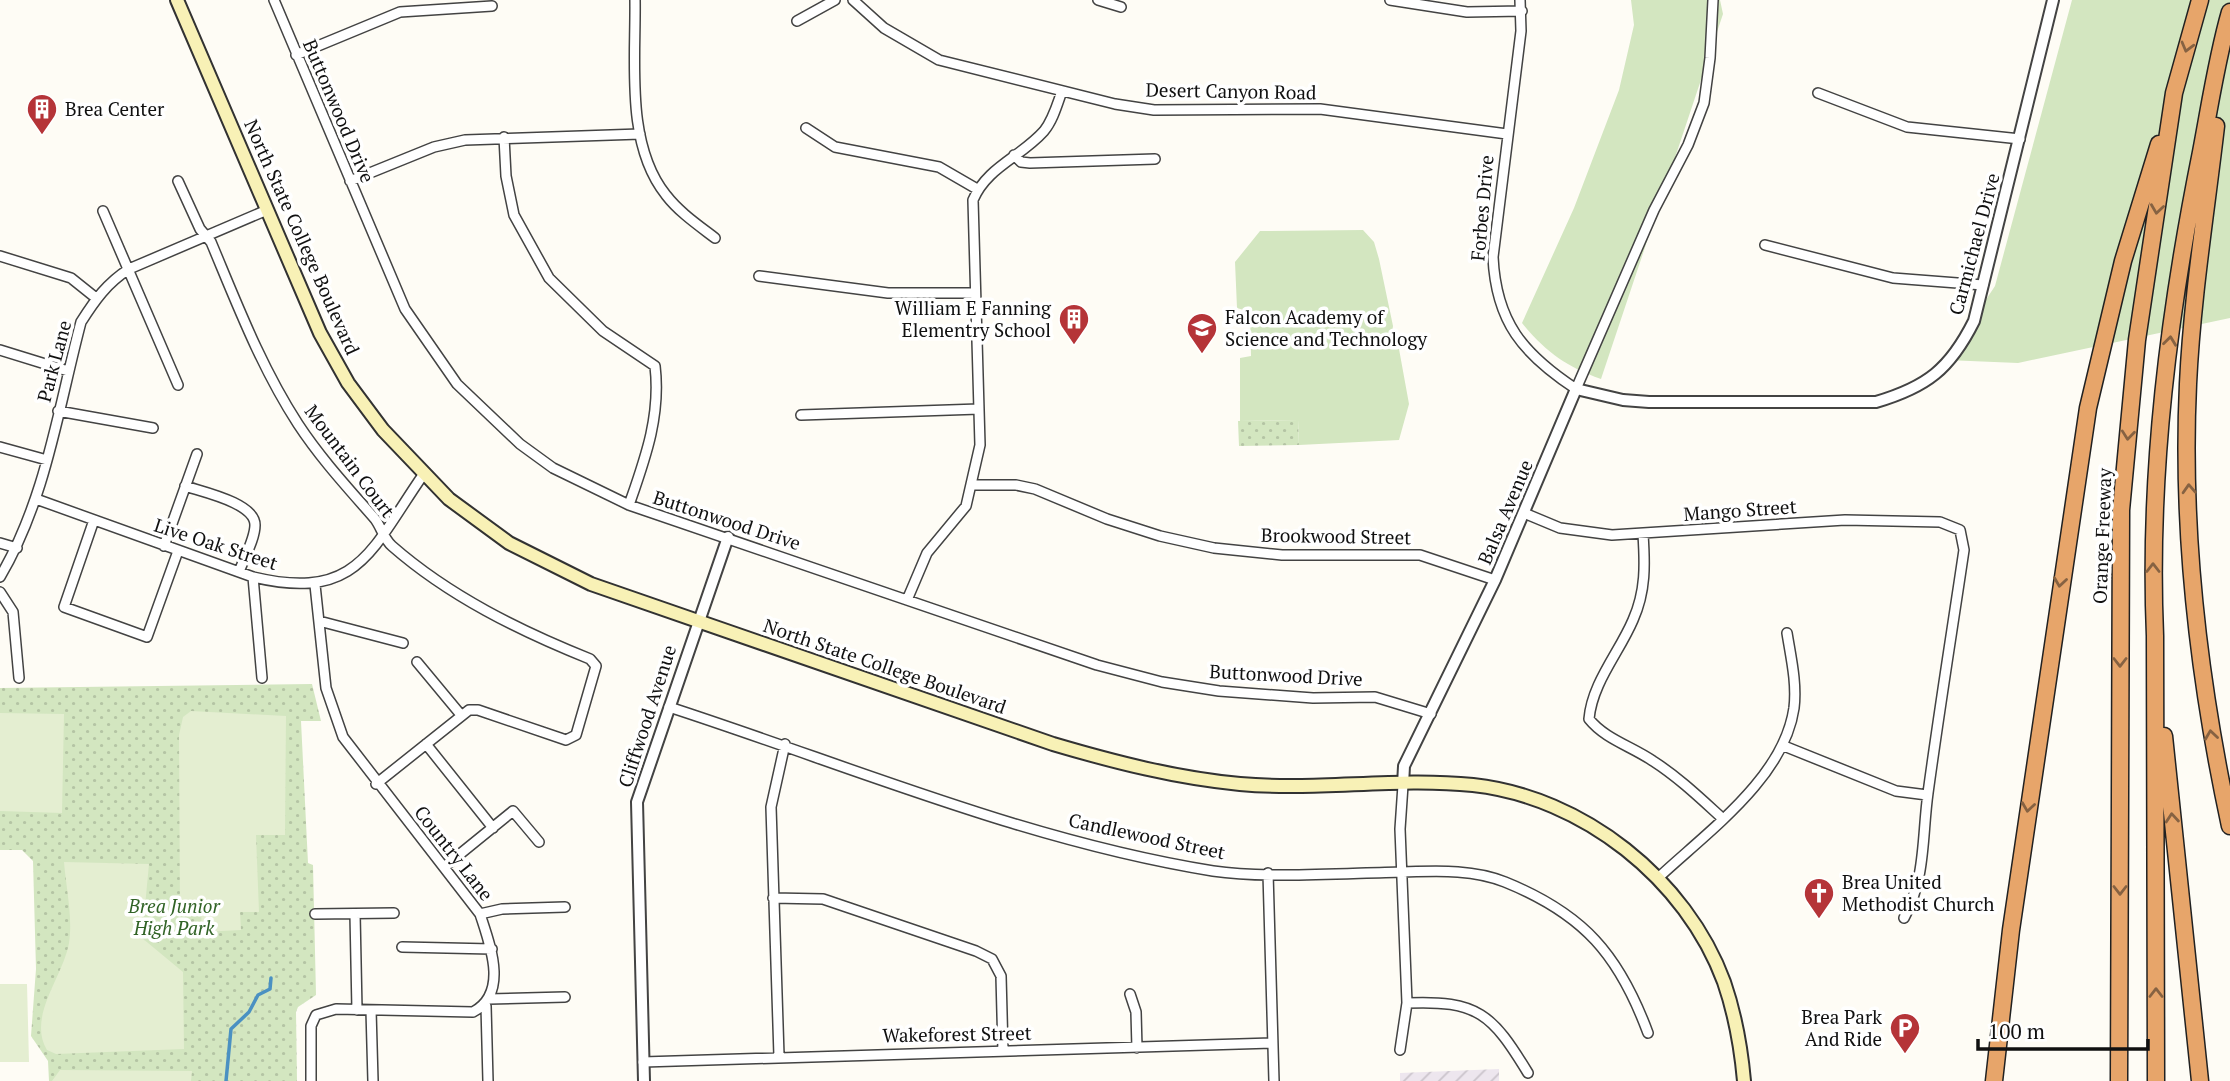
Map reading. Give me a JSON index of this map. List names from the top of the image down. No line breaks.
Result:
{"streets":{"highway":["Orange Freeway"],"main road":["North State College Boulevard"],"street":["Desert Canyon Road","Buttonwood Drive","Forbes Drive","Carmichael Drive","Park Lane","Mountain Court","Mango Street","Balsa Avenue","Brookwood Street","Live Oak Street","Cliffwood Avenue","Candlewood Street","Country Lane","Wakeforest Street"]},"crossings":[["Desert Canyon Road","Forbes Drive"],["Buttonwood Drive","Balsa Avenue"],["Buttonwood Drive","Cliffwood Avenue"],["Forbes Drive","Carmichael Drive"],["Forbes Drive","Balsa Avenue"],["North State College Boulevard","Park Lane"],["North State College Boulevard","Balsa Avenue"],["North State College Boulevard","Live Oak Street"],["North State College Boulevard","Cliffwood Avenue"],["Carmichael Drive","Balsa Avenue"],["Park Lane","Mountain Court"],["Park Lane","Live Oak Street"],["Mountain Court","Live Oak Street"],["Mango Street","Balsa Avenue"],["Balsa Avenue","Brookwood Street"],["Balsa Avenue","Candlewood Street"],["Live Oak Street","Country Lane"],["Cliffwood Avenue","Candlewood Street"],["Cliffwood Avenue","Wakeforest Street"]],"parks":["Brea Junior High Park"],"places":{"building":["Brea Center","William E Fanning Elementry School"],"school or university":["Falcon Academy of Science and Technology"],"church":["Brea United Methodist Church"],"parking":["Brea Park And Ride"]},"scale_bar":"100 m"}
